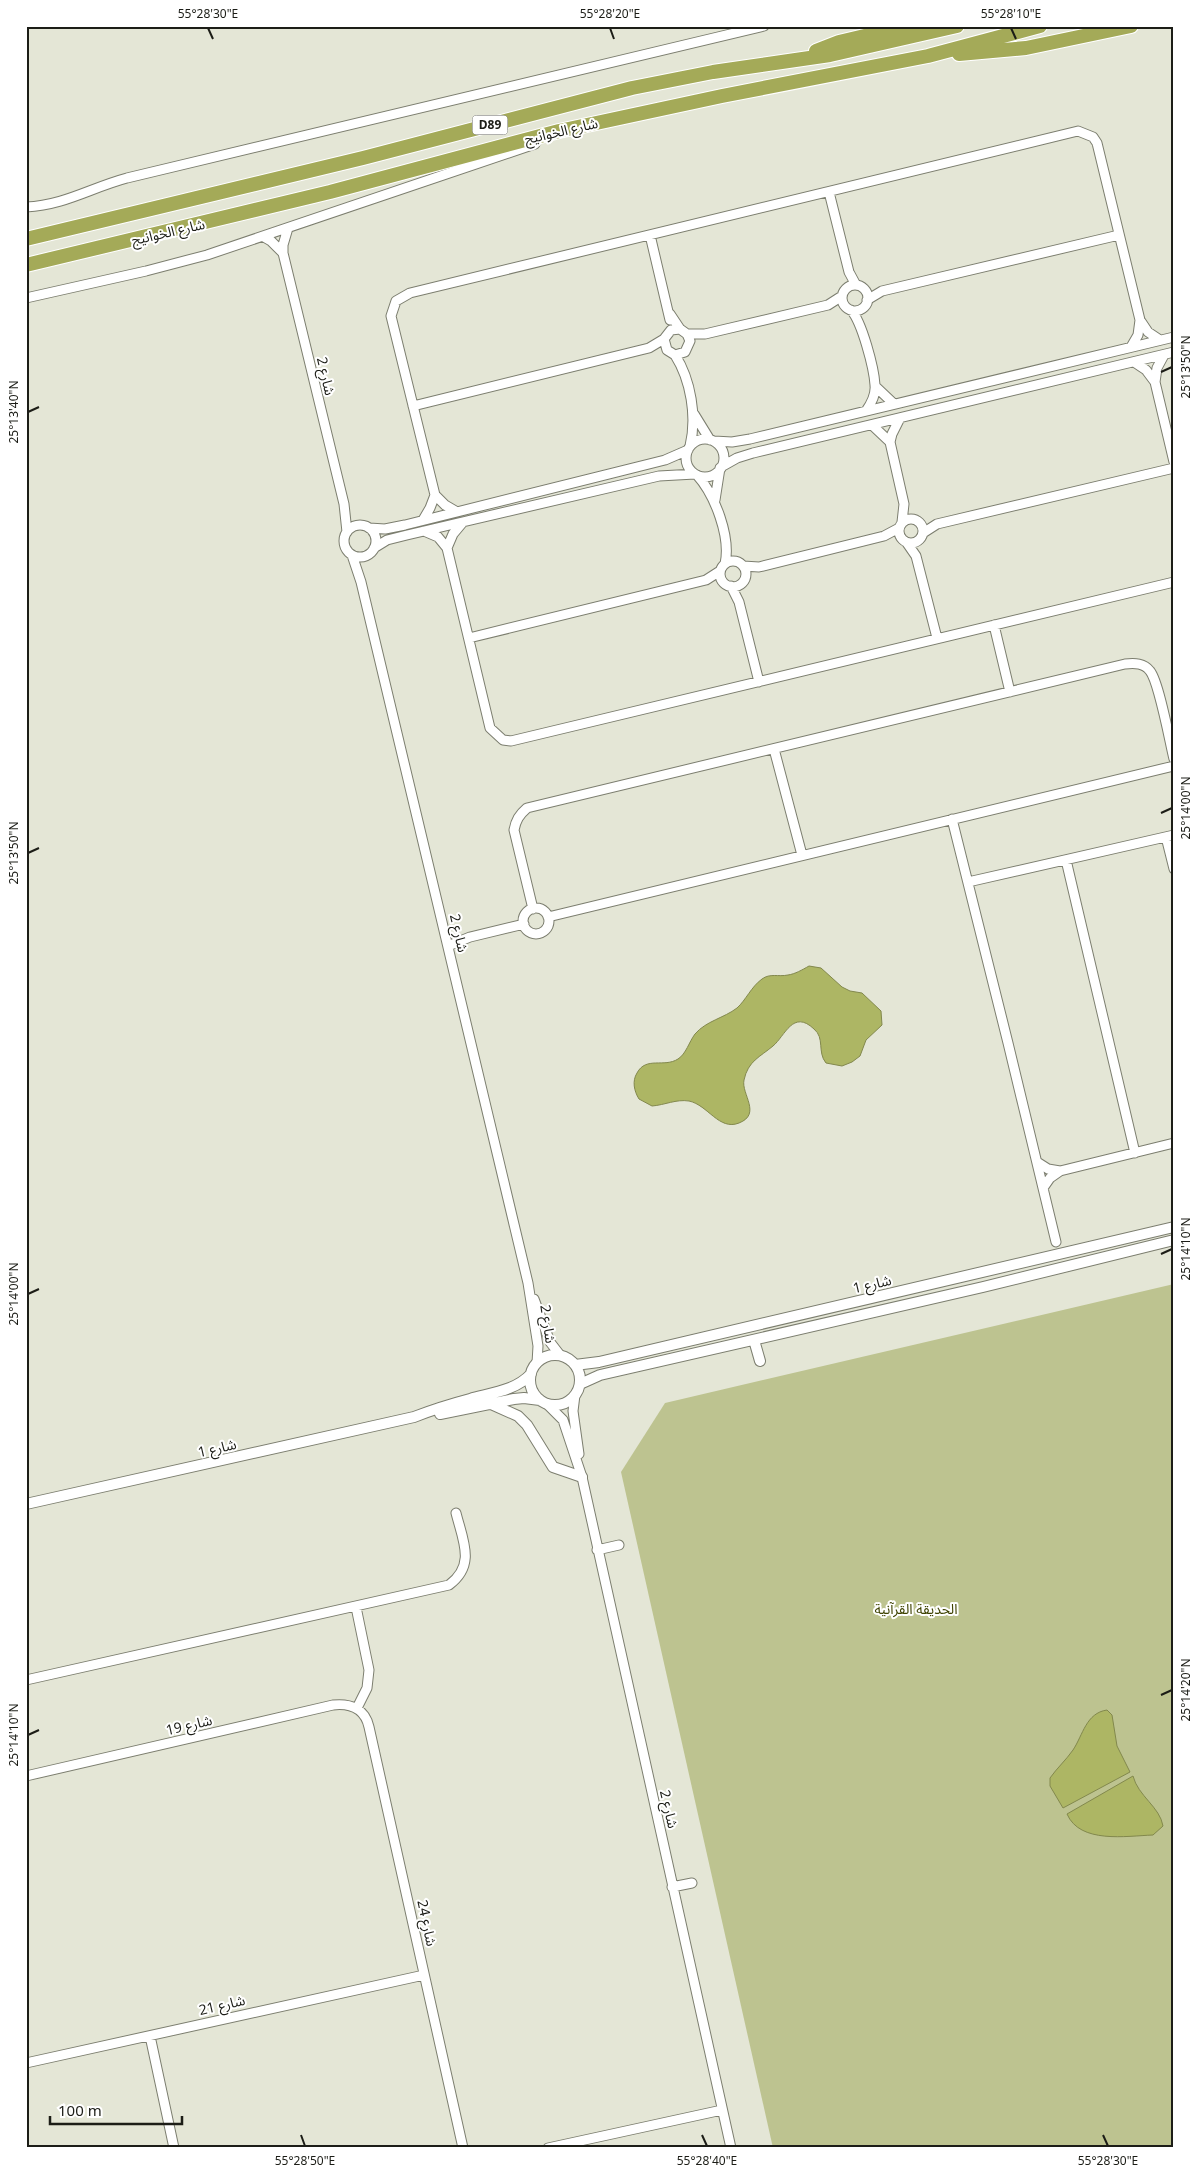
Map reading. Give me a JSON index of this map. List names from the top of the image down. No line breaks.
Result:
{"streets":{"highway":["D89","شارع الخوانيج"],"street":["شارع 2","شارع 1","شارع 19","شارع 24","شارع 21"]},"crossings":[["شارع 2","شارع 1"],["شارع 19","شارع 24"],["شارع 24","شارع 21"]],"parks":["الحديقة القرآنية"],"scale_bar":"100 m","coordinates":["55°28'30\"E","55°28'20\"E","55°28'10\"E","25°13'50\"N","25°13'40\"N","25°14'00\"N","25°14'10\"N","25°14'20\"N","55°28'50\"E","55°28'40\"E"]}
